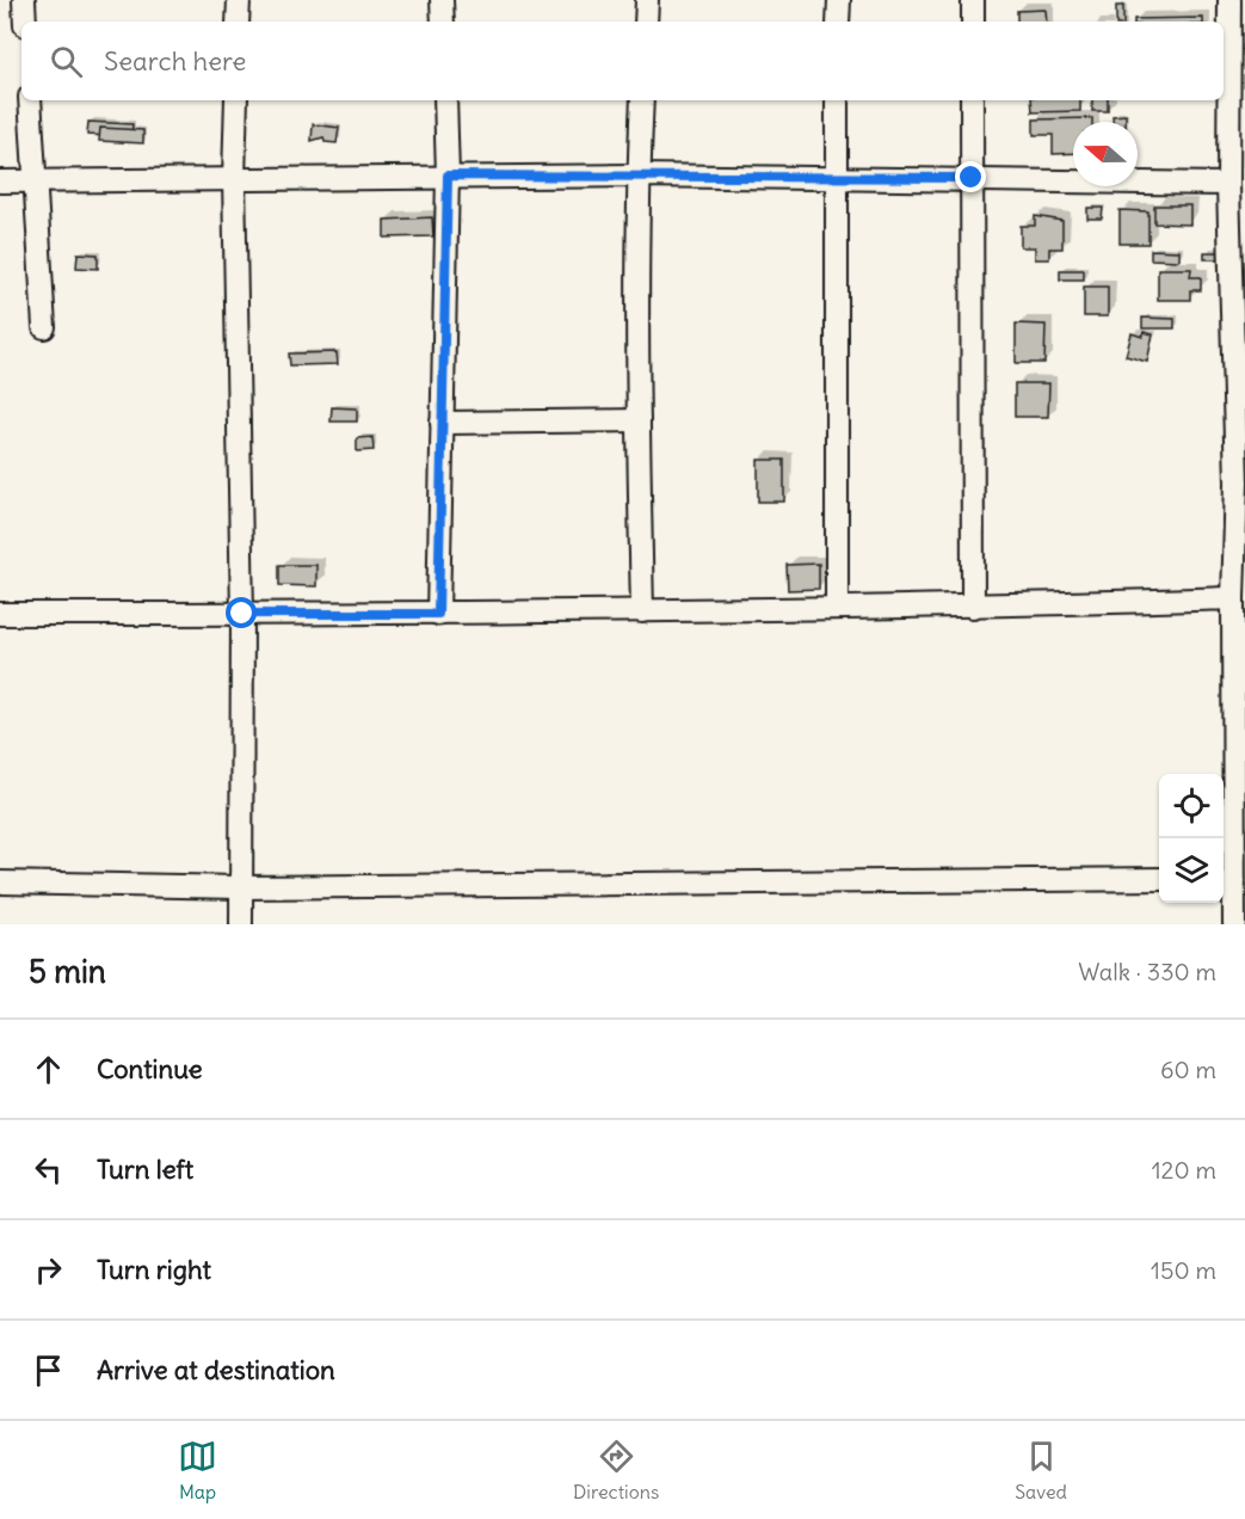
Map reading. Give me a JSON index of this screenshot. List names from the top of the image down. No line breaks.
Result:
{"north":"left","page":{"search":"Search here","heading":["5 min","Walk · 330 m"],"list":[["Continue","60 m"],["Turn left","120 m"],["Turn right","150 m"],"Arrive at destination"],"nav":["Map","Directions","Saved"]}}
